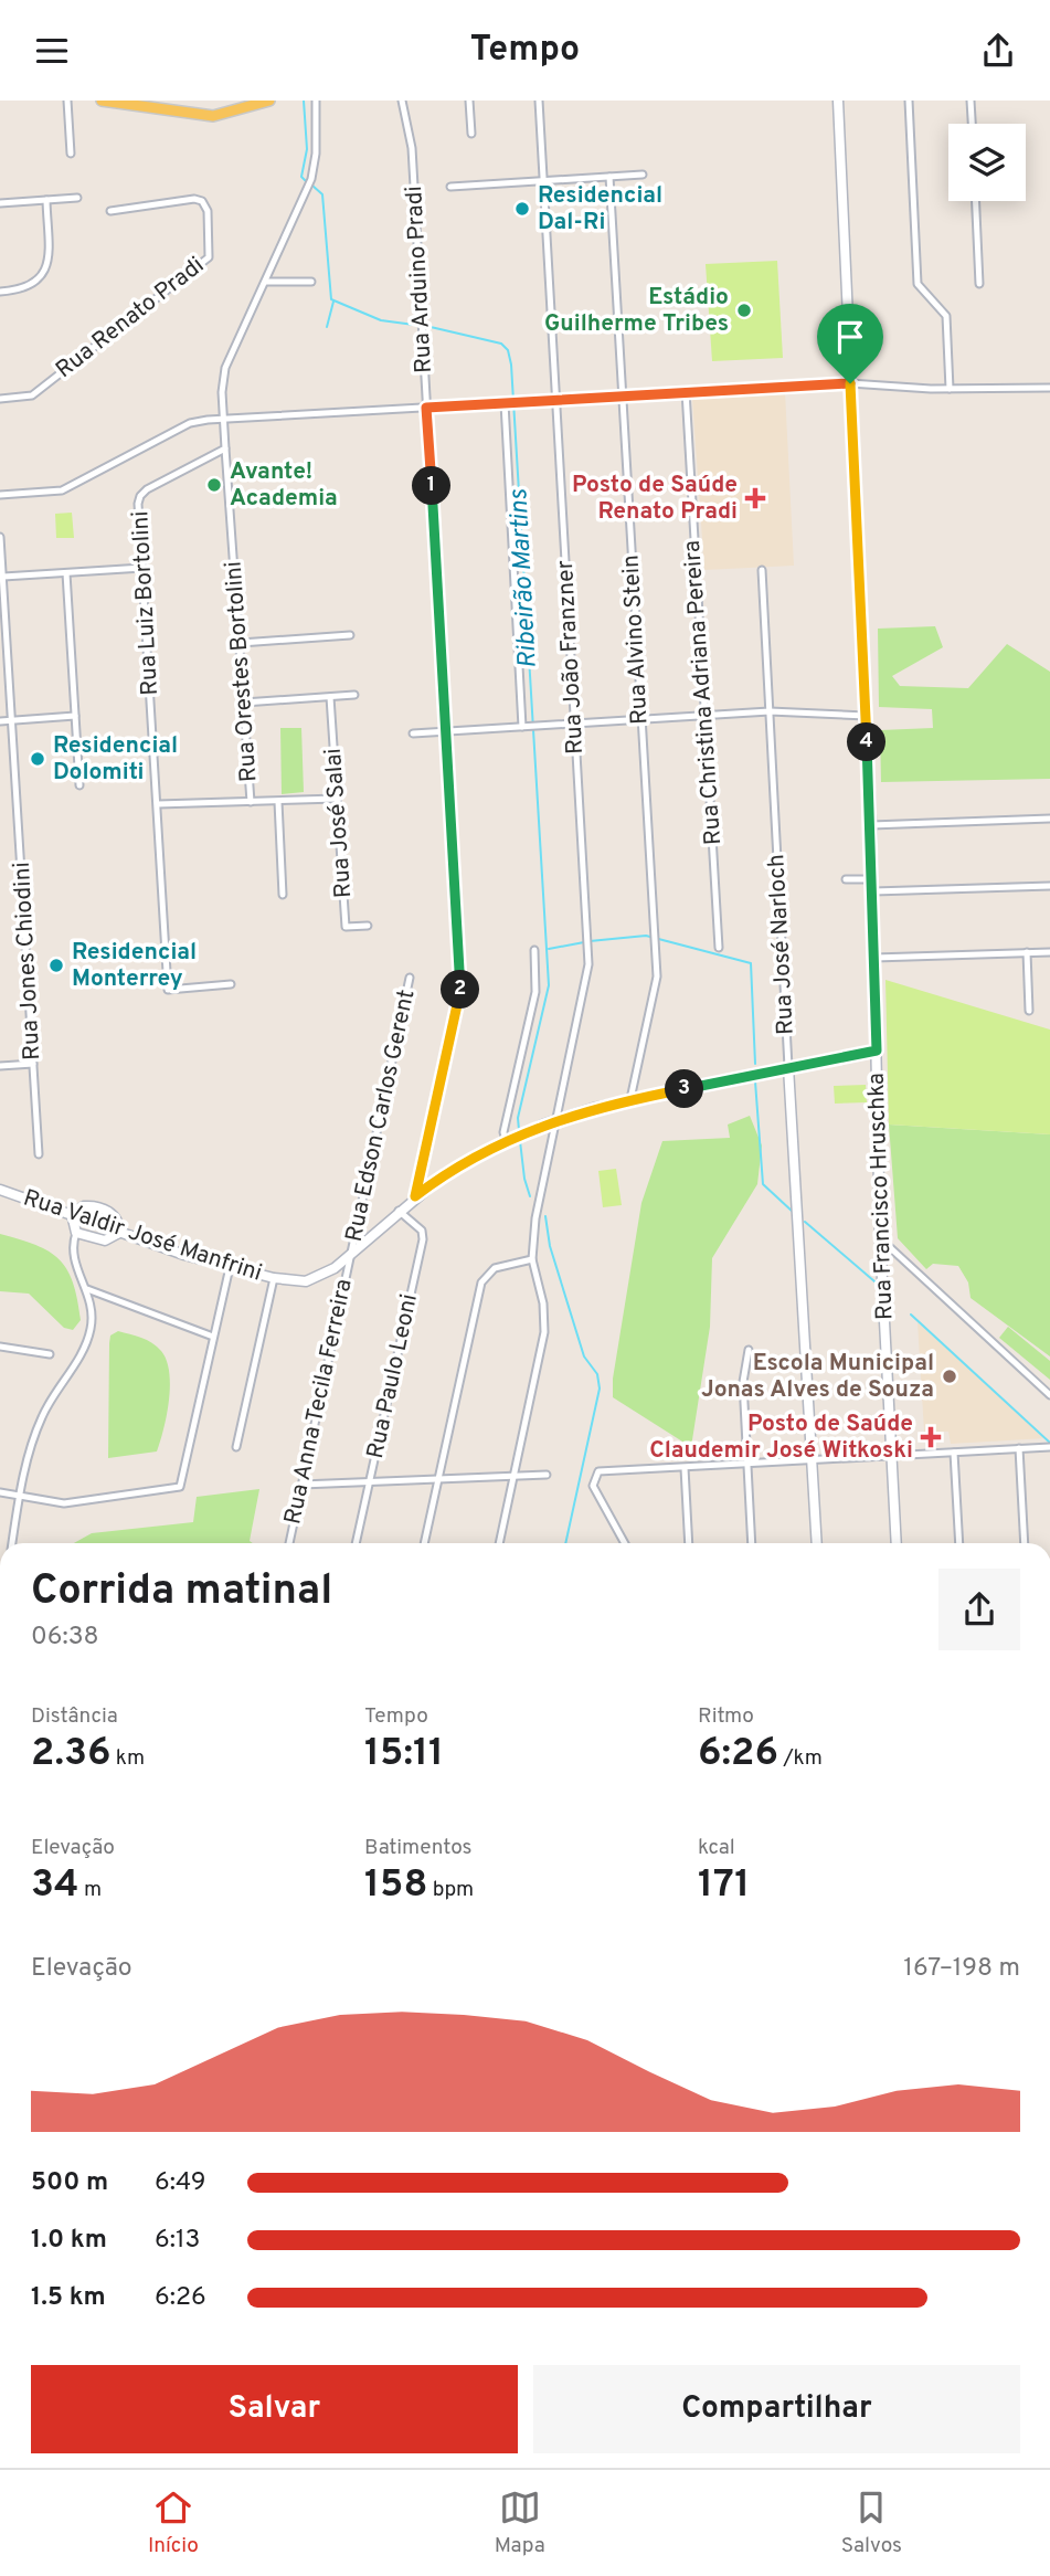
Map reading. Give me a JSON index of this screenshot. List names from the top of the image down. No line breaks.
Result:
{"streets":{"main road":["Rua José Narloch","Rua Francisco Hruschka","Rua Valdir José Manfrini"],"street":["Rua Arduino Pradi","Rua Renato Pradi","Rua Luiz Bortolini","Rua Alvino Stein","Rua João Franzner","Rua Orestes Bortolini","Rua Christina Adriana Pereira","Rua José Salai","Rua Jones Chiodini","Rua Edson Carlos Gerent","Rua Paulo Leoni","Rua Anna Tecila Ferreira"]},"crossings":[["Rua Arduino Pradi","Rua Valdir José Manfrini"],["Rua Luiz Bortolini","Rua Orestes Bortolini"],["Rua Alvino Stein","Rua Valdir José Manfrini"],["Rua João Franzner","Rua Valdir José Manfrini"],["Rua José Narloch","Rua Valdir José Manfrini"],["Rua Edson Carlos Gerent","Rua Valdir José Manfrini"],["Rua Edson Carlos Gerent","Rua Anna Tecila Ferreira"],["Rua Francisco Hruschka","Rua Valdir José Manfrini"],["Rua Valdir José Manfrini","Rua Paulo Leoni"],["Rua Valdir José Manfrini","Rua Anna Tecila Ferreira"]],"water":["Ribeirão Martins"],"places":{"other":["Residencial Dal-Ri","Estádio Guilherme Tribes","Avante! Academia","Residencial Dolomiti","Residencial Monterrey","Escola Municipal Jonas Alves de Souza"],"health":["Posto de Saúde Renato Pradi","Posto de Saúde Claudemir José Witkoski"]},"page":{"header":"Tempo","pins":["1","4","2","3"],"heading":["Corrida matinal","06:38"],"stats":[["Distância","2.36 km"],["Tempo","15:11"],["Ritmo","6:26 /km"],["Elevação","34 m"],["Batimentos","158 bpm"],["kcal","171"]],"chart":["Elevação","167–198 m"],"list":[{"name":"500 m","note":"6:49"},{"name":"1.0 km","note":"6:13"},{"name":"1.5 km","note":"6:26"}],"buttons":["Salvar","Compartilhar"],"tabs":["Início","Mapa","Salvos"]}}
